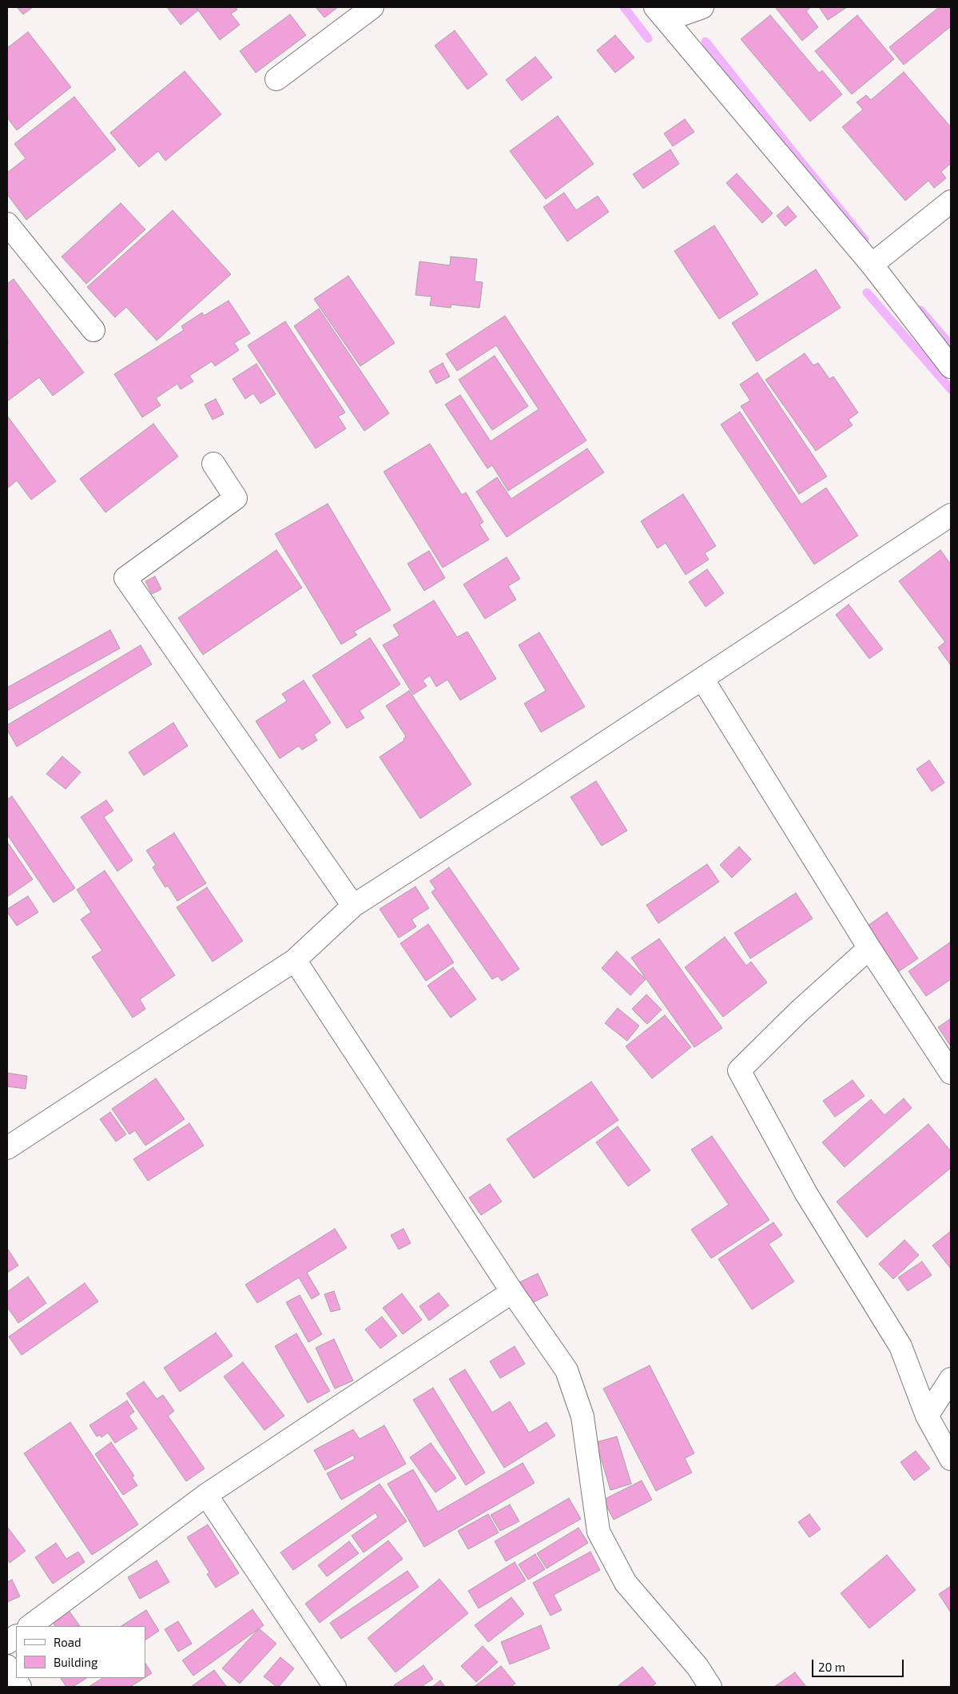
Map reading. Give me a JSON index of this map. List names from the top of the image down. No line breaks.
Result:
{"legend":["Road","Building"],"scale_bar":"20 m"}
